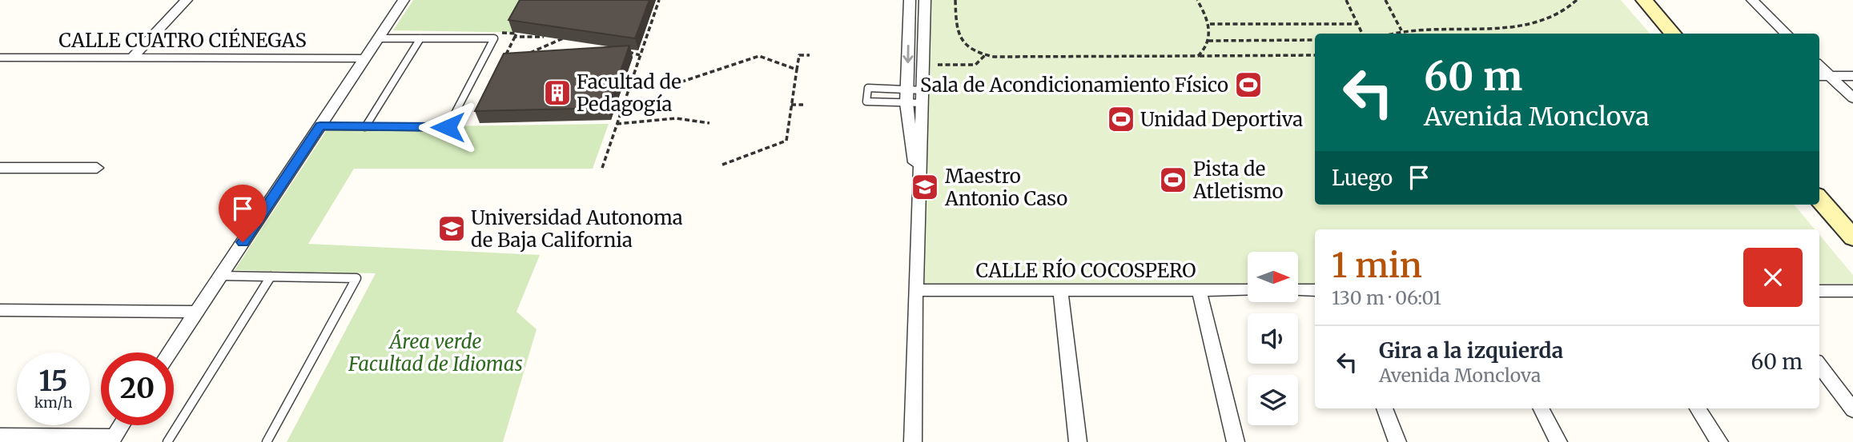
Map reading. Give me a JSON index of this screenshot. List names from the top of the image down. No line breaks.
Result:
{"streets":{"street":["CALLE CUATRO CIÉNEGAS","CALLE RÍO COCOSPERO"]},"parks":["Área verde Facultad de Idiomas"],"places":{"sports":["Sala de Acondicionamiento Físico","Unidad Deportiva","Pista de Atletismo"],"building":["Facultad de Pedagogía"],"school or university":["Maestro Antonio Caso","Universidad Autonoma de Baja California"]},"north":"right","page":{"turn":["60 m","Avenida Monclova"],"then":"Luego","heading":["1 min","130 m · 06:01"],"list":[{"name":"Gira a la izquierda","note":"Avenida Monclova","value":"60 m"}],"speed":"15 km/h","limit":"20"}}
